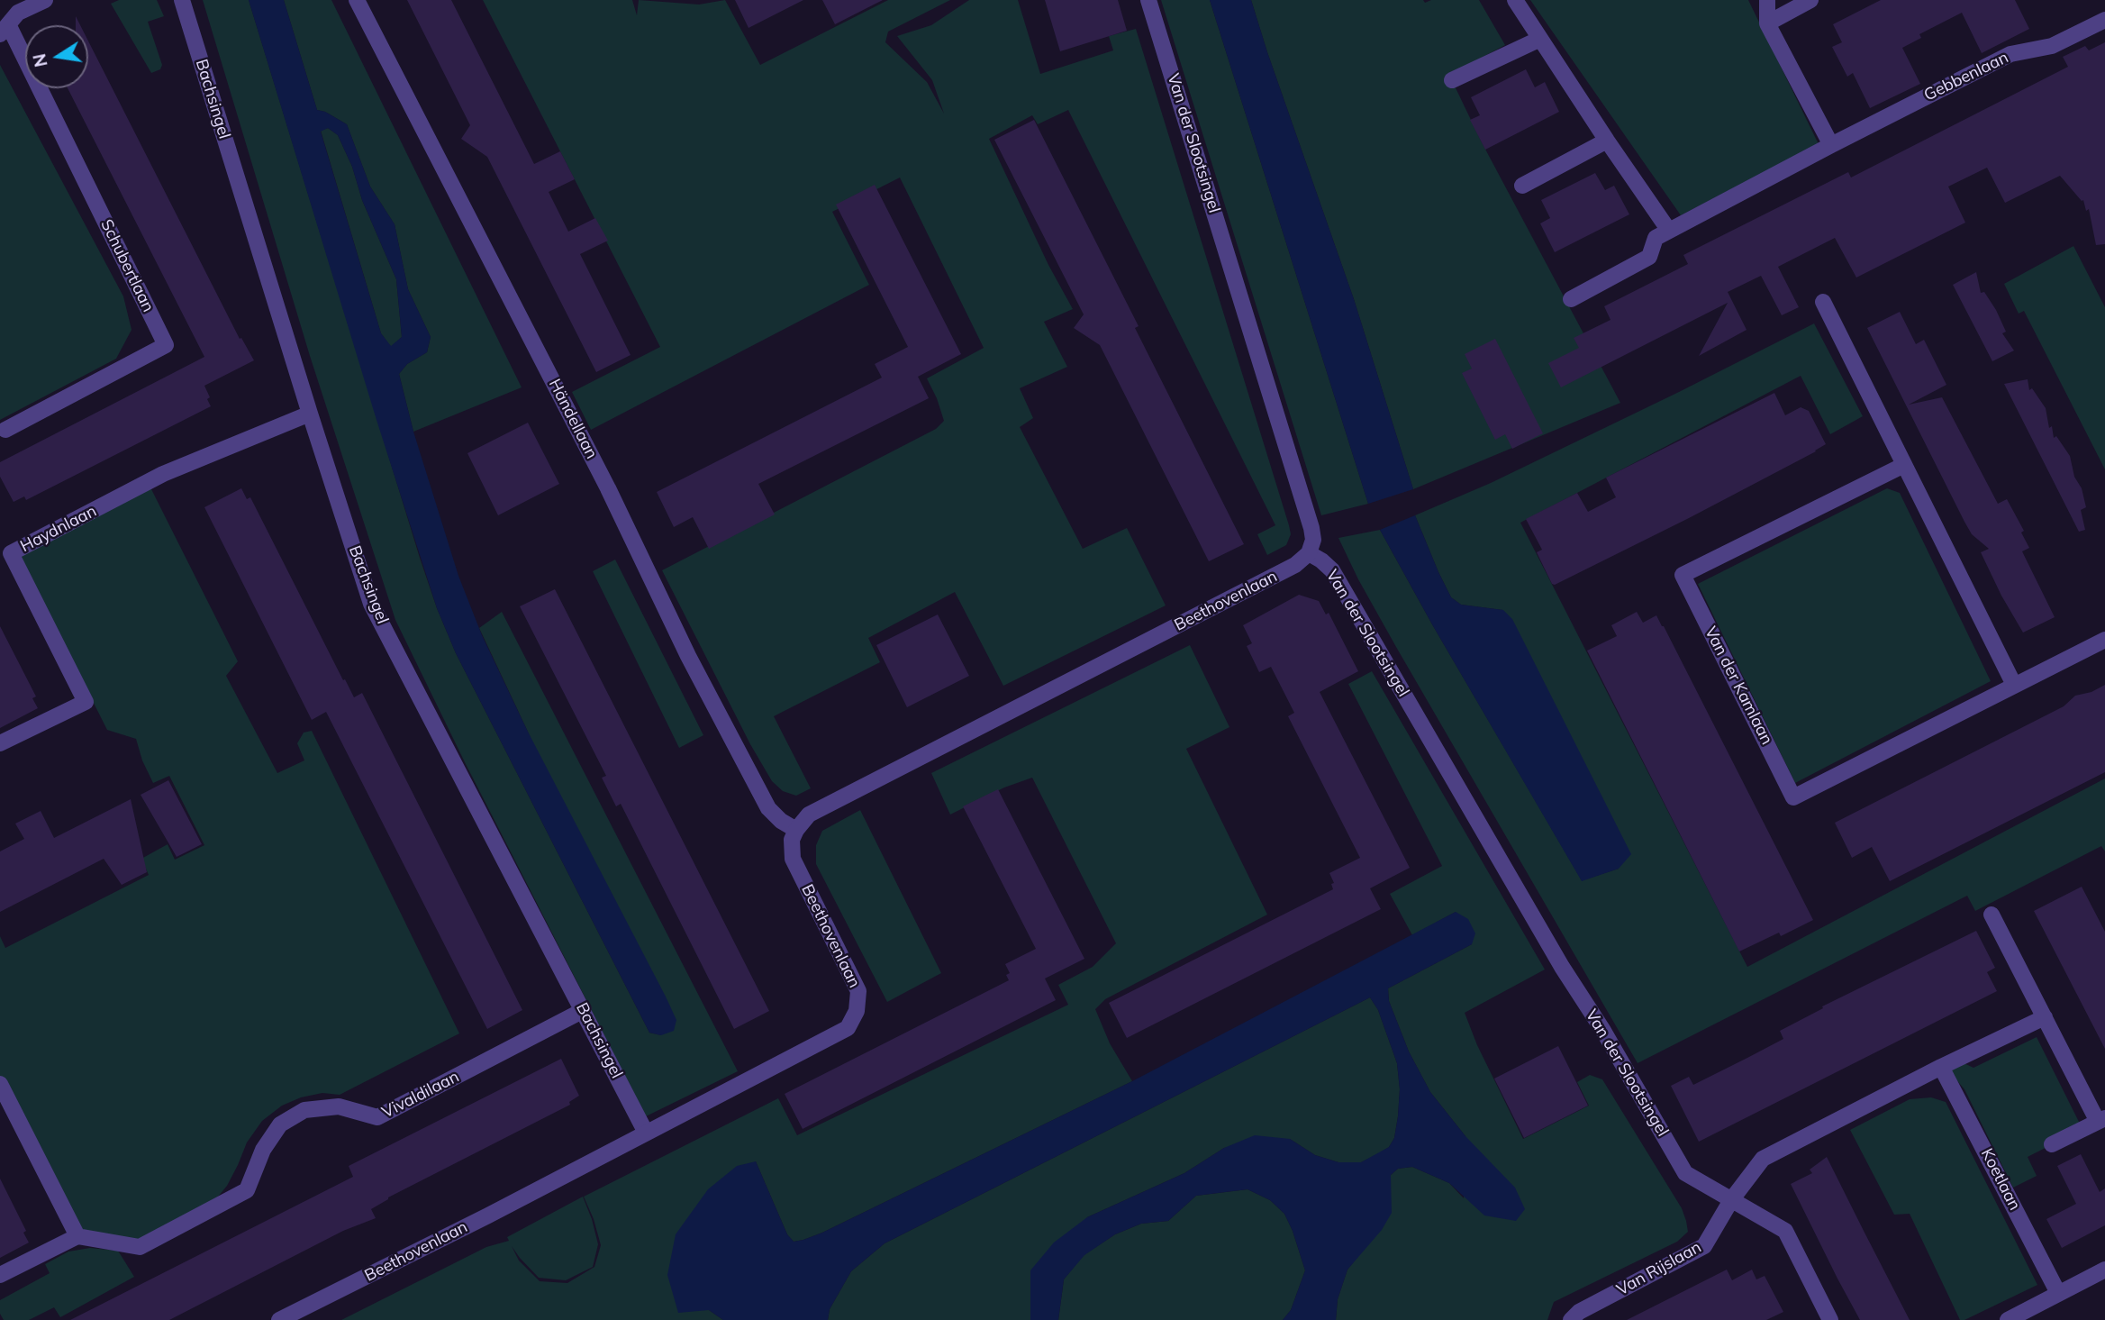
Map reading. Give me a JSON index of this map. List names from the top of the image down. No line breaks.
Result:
{"streets":{"street":["Gebbenlaan","Bachsingel","Van der Slootsingel","Schubertlaan","Händellaan","Haydnlaan","Beethovenlaan","Van der Kamlaan","Vivaldilaan","Koetlaan","Van Rijslaan"]},"crossings":[["Bachsingel","Haydnlaan"],["Bachsingel","Beethovenlaan"],["Bachsingel","Vivaldilaan"],["Van der Slootsingel","Beethovenlaan"],["Van der Slootsingel","Van Rijslaan"],["Händellaan","Beethovenlaan"]],"north":"left"}
